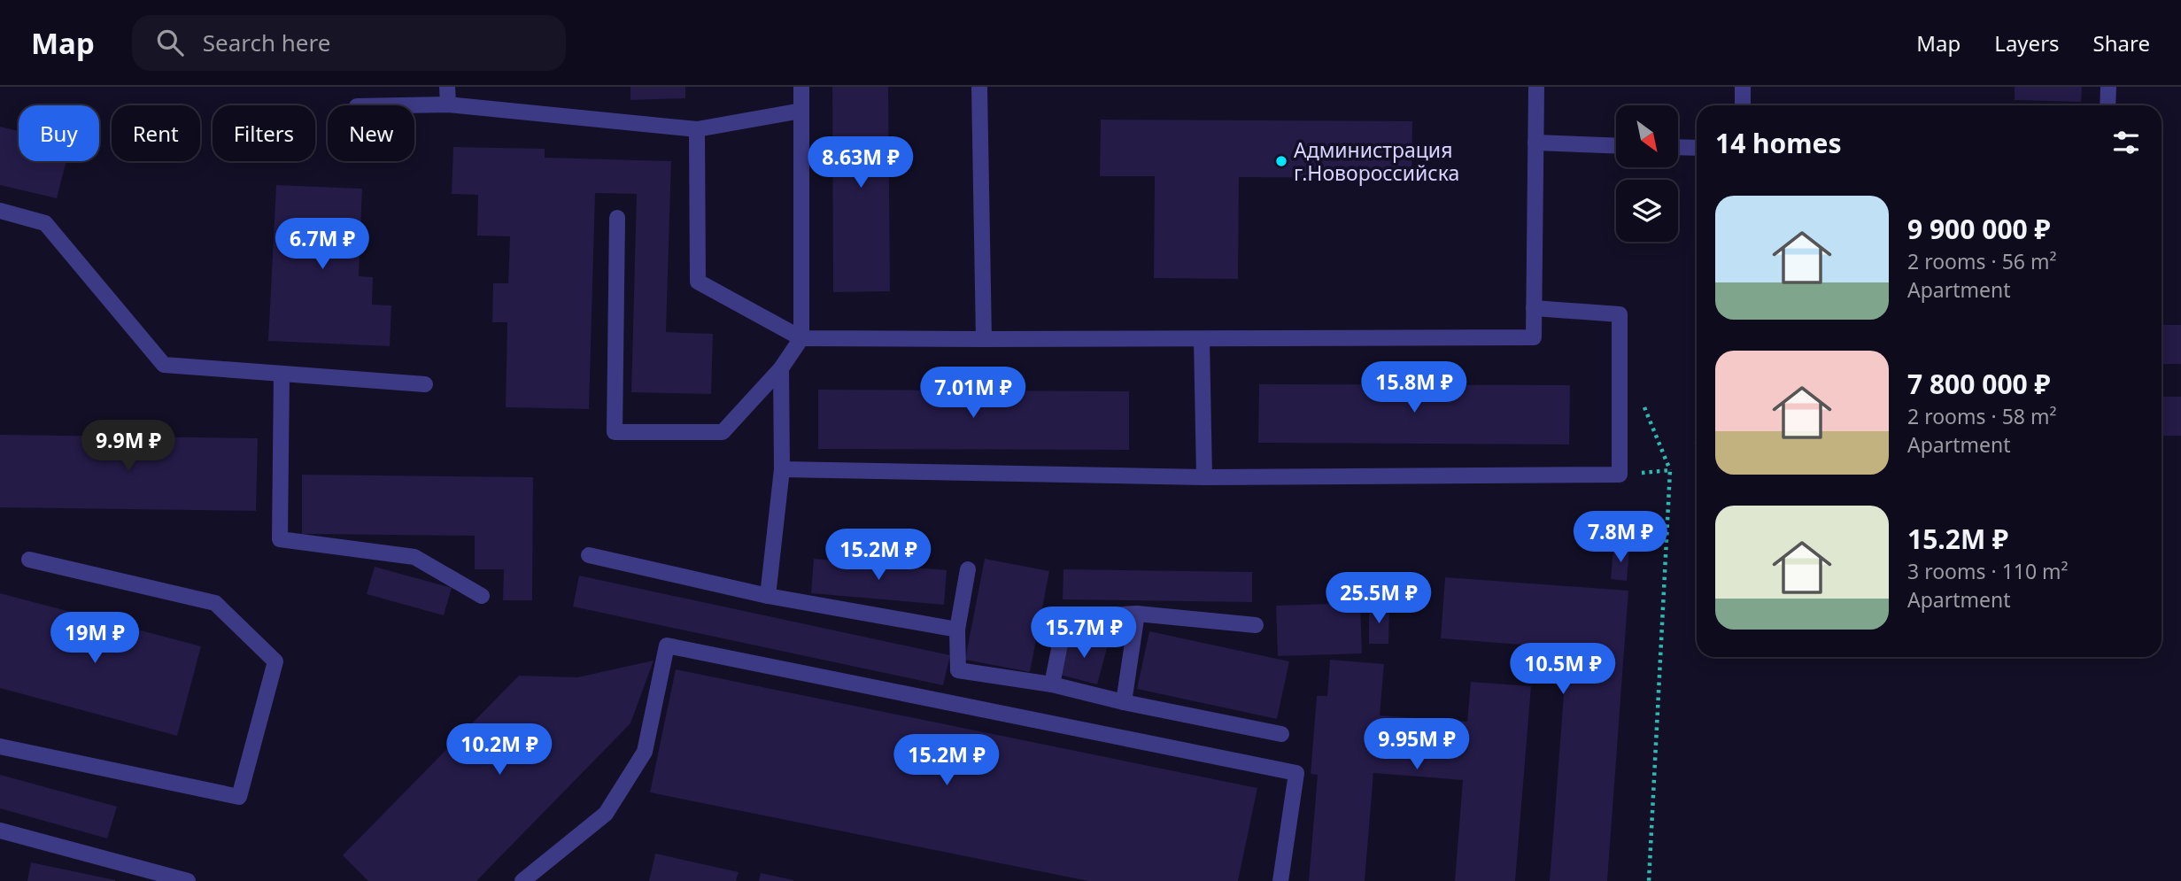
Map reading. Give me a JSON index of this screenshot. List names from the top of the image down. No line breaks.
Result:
{"places":["Администрация г.Новороссийска"],"north":"bottom right","page":{"header":"Map","search":"Search here","nav":["Map","Layers","Share"],"chip":["Buy","Rent","Filters","New"],"heading":"14 homes","price":["8.63M ₽","6.7M ₽","15.8M ₽","7.01M ₽","9.9M ₽","7.8M ₽","15.2M ₽","25.5M ₽","15.7M ₽","19M ₽","10.5M ₽","9.95M ₽","10.2M ₽","15.2M ₽"],"list":[{"name":"9 900 000 ₽","note":"2 rooms · 56 m² · Apartment"},{"name":"7 800 000 ₽","note":"2 rooms · 58 m² · Apartment"},{"name":"15.2M ₽","note":"3 rooms · 110 m² · Apartment"}]}}
